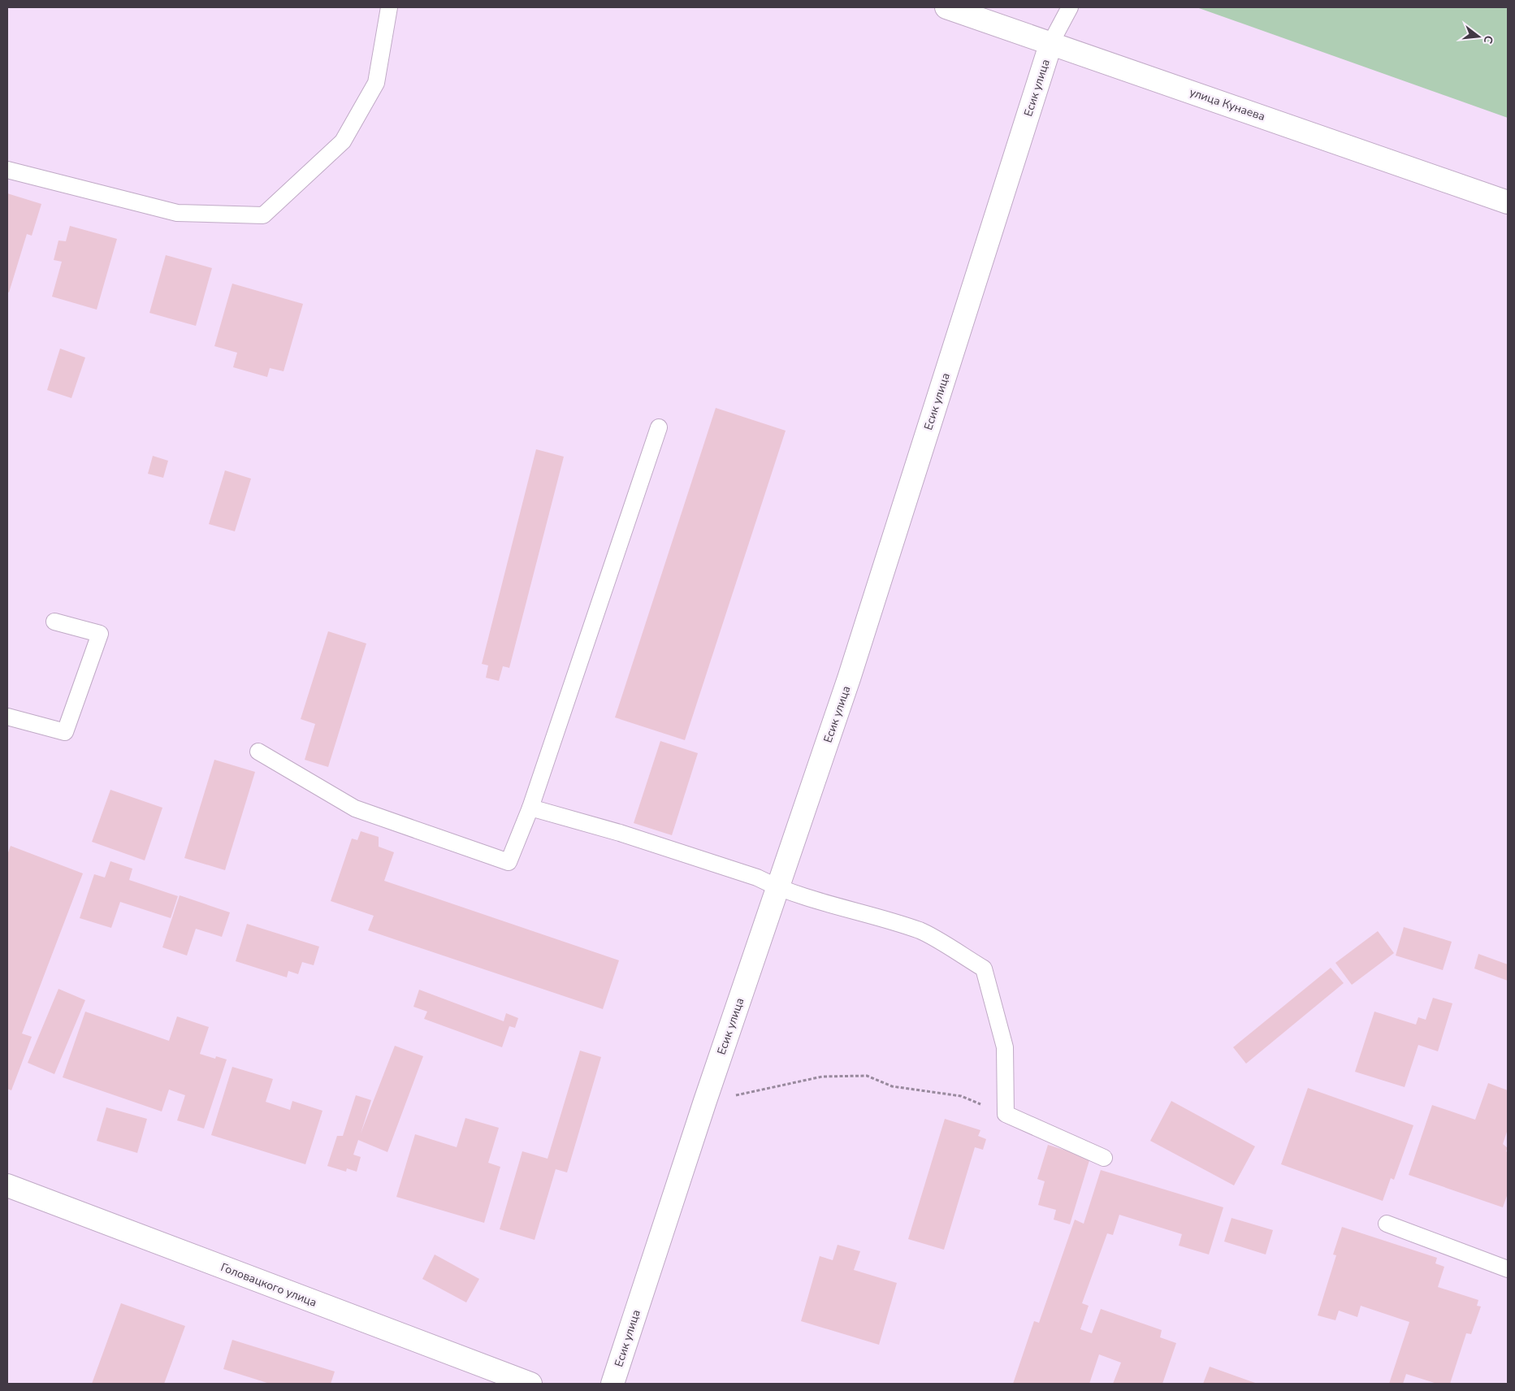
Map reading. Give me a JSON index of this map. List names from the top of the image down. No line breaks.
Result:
{"streets":{"street":["Есик улица","улица Кунаева","Головацкого улица"]},"crossings":[["Есик улица","улица Кунаева"]],"north":"right"}
